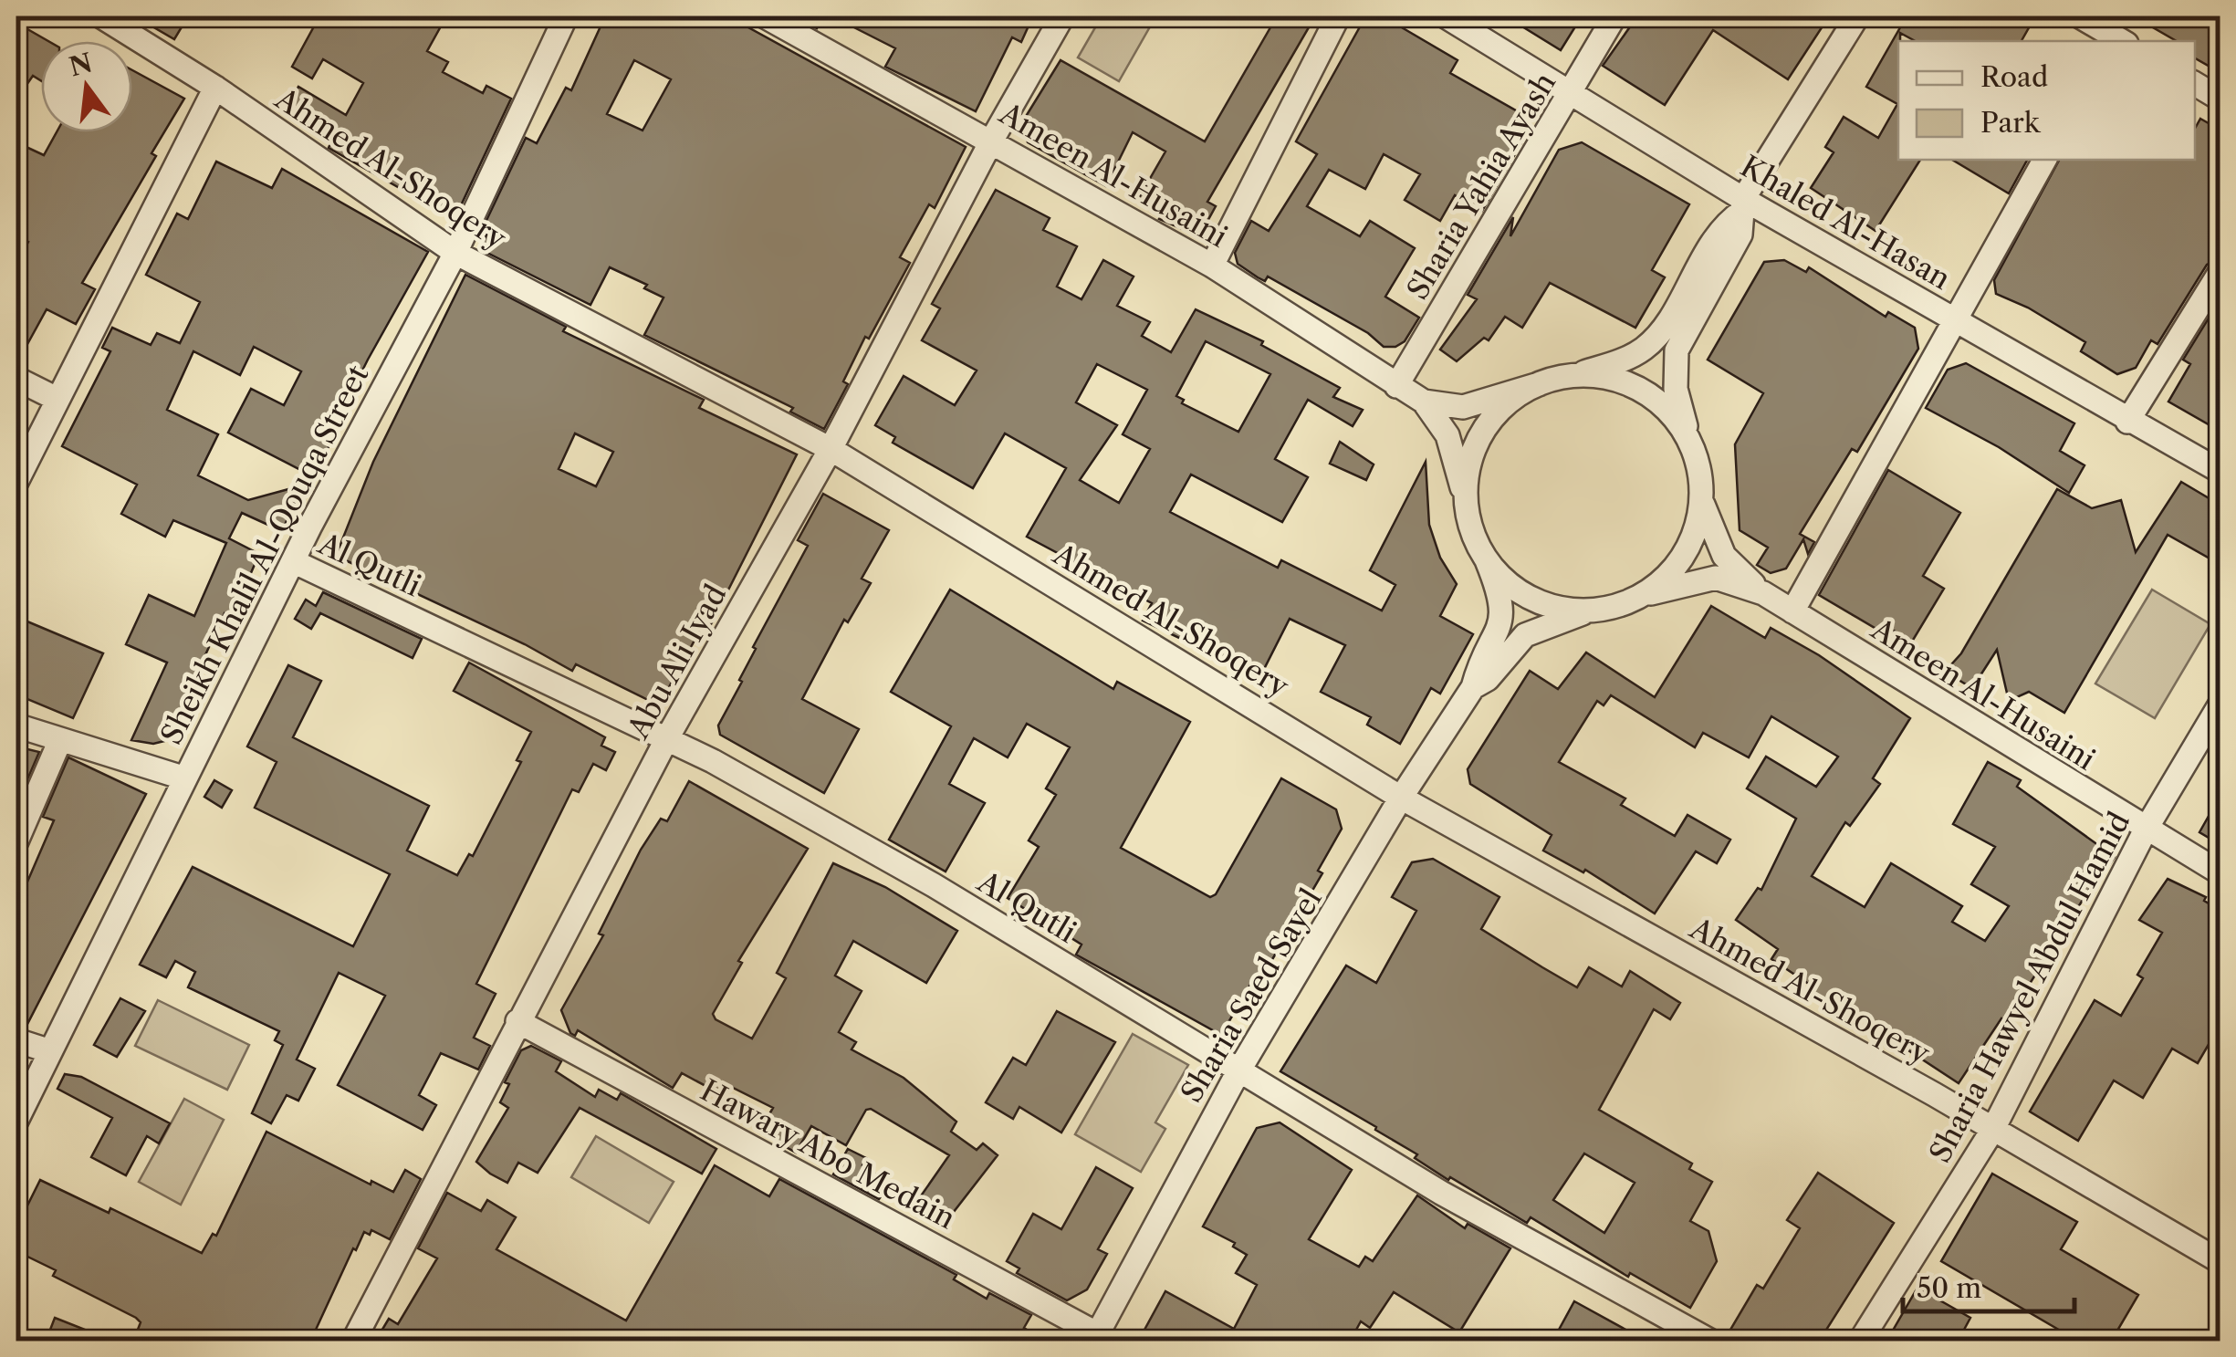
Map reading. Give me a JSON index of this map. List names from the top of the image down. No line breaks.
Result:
{"streets":{"street":["Ahmed Al-Shoqery","Ameen Al-Husaini","Sharia Yahia Ayash","Khaled Al-Hasan","Sheikh Khalil Al-Qouqa Street","Al Qutli","Abu Ali Iyad","Sharia Hawyel Abdul Hamid","Sharia Saed Sayel","Hawary Abo Medain"]},"crossings":[["Ahmed Al-Shoqery","Sheikh Khalil Al-Qouqa Street"],["Ahmed Al-Shoqery","Abu Ali Iyad"],["Ahmed Al-Shoqery","Sharia Hawyel Abdul Hamid"],["Ahmed Al-Shoqery","Sharia Saed Sayel"],["Ameen Al-Husaini","Sharia Yahia Ayash"],["Ameen Al-Husaini","Abu Ali Iyad"],["Ameen Al-Husaini","Sharia Hawyel Abdul Hamid"],["Ameen Al-Husaini","Sharia Saed Sayel"],["Sharia Yahia Ayash","Khaled Al-Hasan"],["Sheikh Khalil Al-Qouqa Street","Al Qutli"],["Al Qutli","Abu Ali Iyad"],["Al Qutli","Sharia Saed Sayel"],["Abu Ali Iyad","Hawary Abo Medain"],["Sharia Saed Sayel","Hawary Abo Medain"]],"legend":["Road","Park"],"scale_bar":"50 m","north":"top"}
